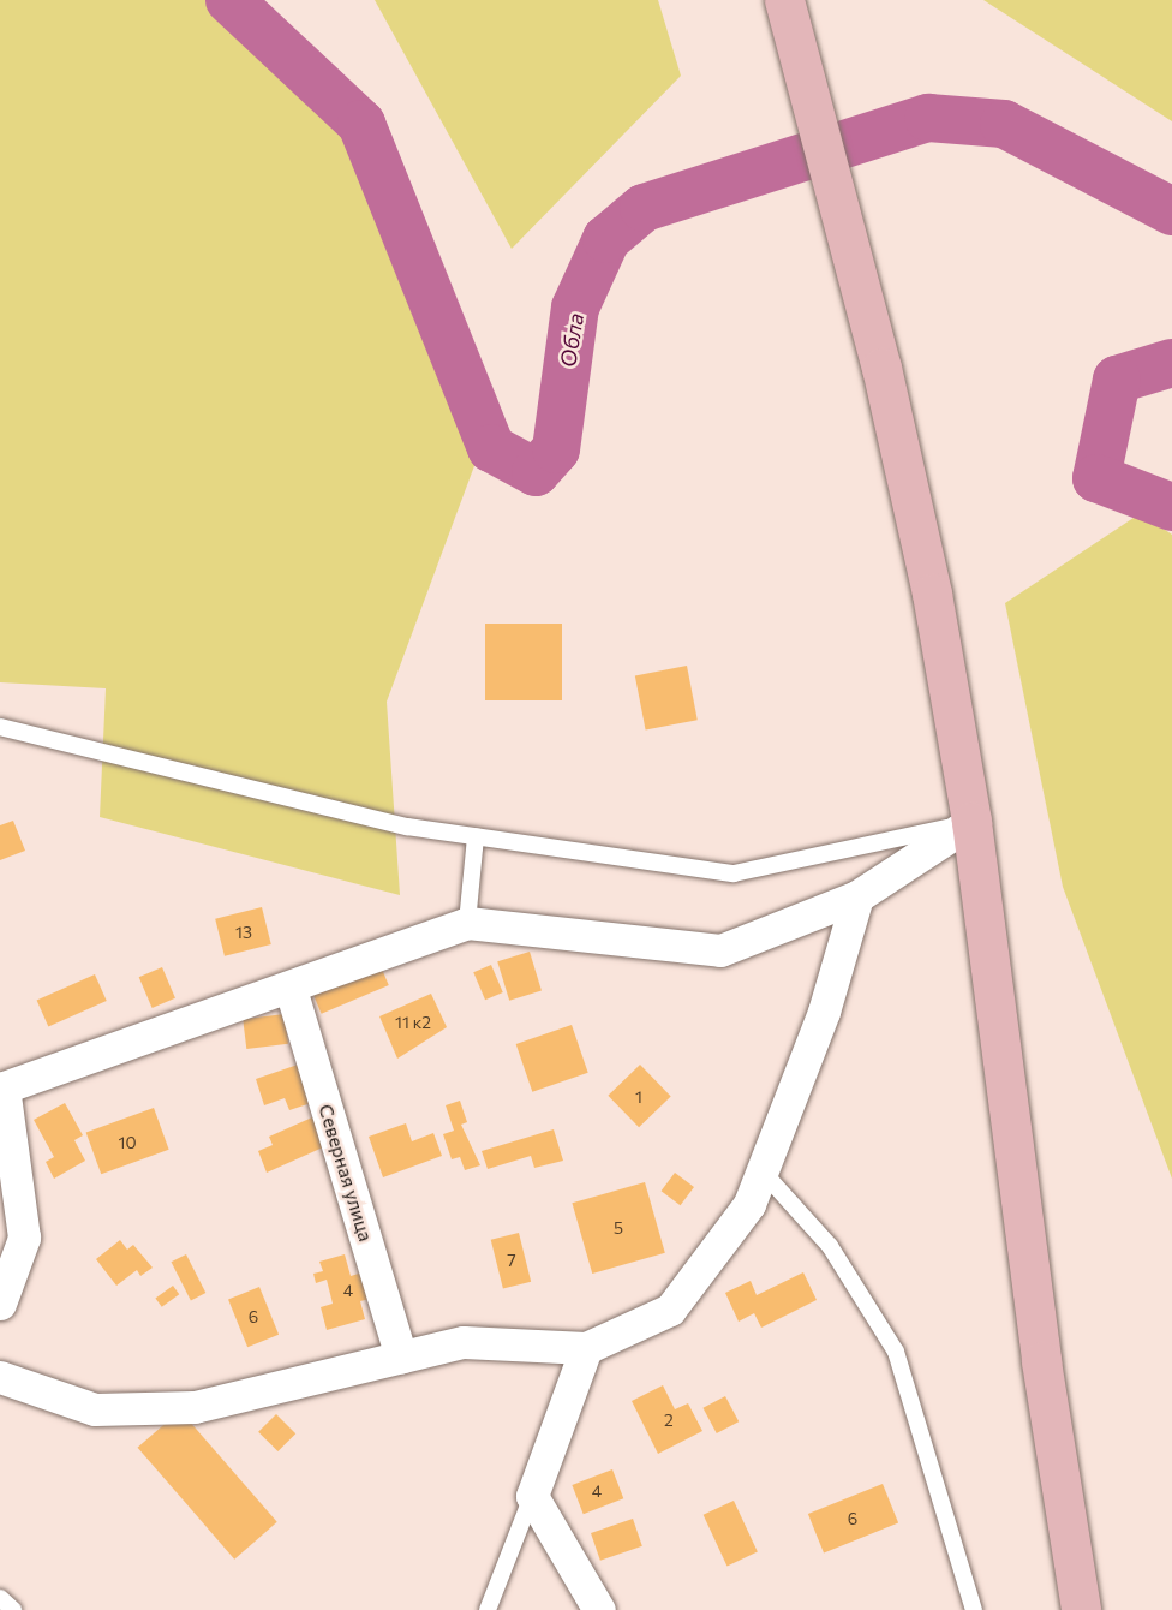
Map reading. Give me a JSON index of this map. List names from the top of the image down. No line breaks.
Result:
{"streets":{"street":["Северная улица"]},"water":["Обла"],"house_numbers":["13","11 к2","1","10","5","7","4","6","2","4","6"]}
